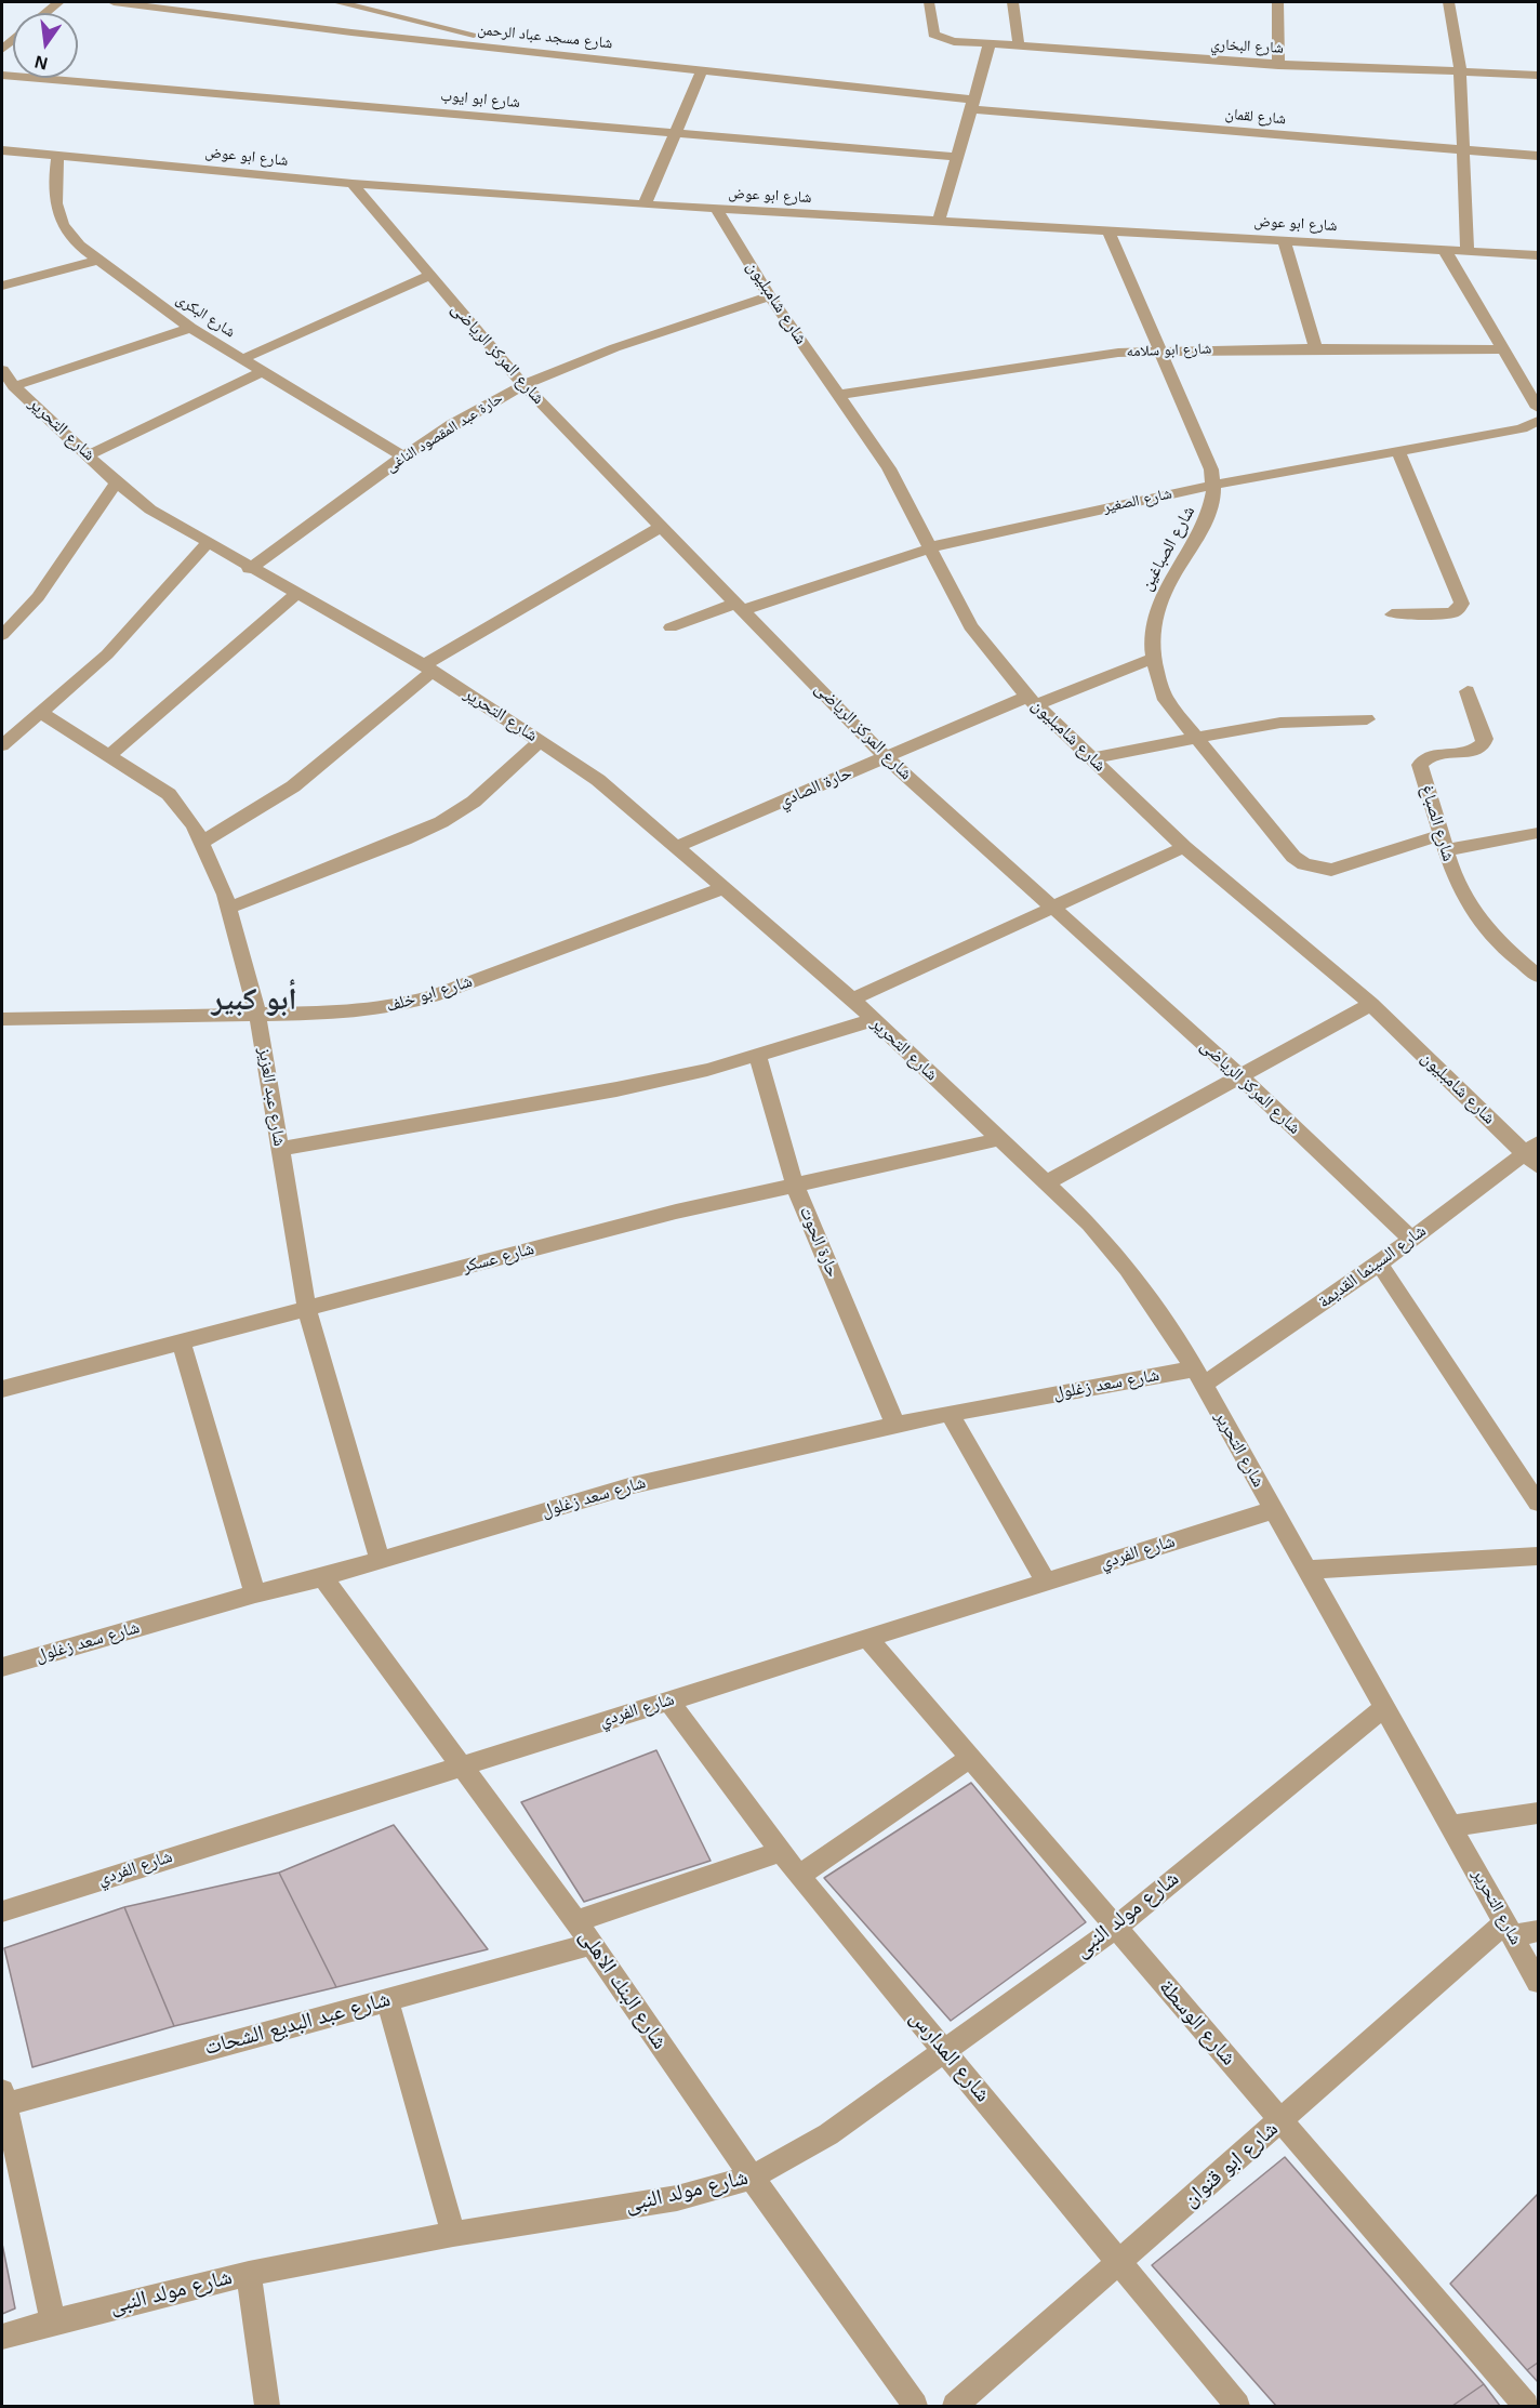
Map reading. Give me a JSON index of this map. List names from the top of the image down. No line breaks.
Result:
{"streets":{"street":["شارع مسجد عباد الرحمن","شارع البخاري","شارع ابو ايوب","شارع لقمان","شارع ابو عوض","شارع شامبليون","شارع البكرى","شارع ابو سلامه","شارع المركز الرياضى","شارع التحرير","حارة عبد المقصود الناغى","شارع الصغير","شارع الصباغين","حارة الصادي","شارع الصباغ","شارع ابو خلف","شارع عبد العزيز","حارة الحوت","شارع عسكر","شارع السينما القديمة","شارع سعد زغلول","شارع الفردي","شارع مولد النبى","شارع البنك الاهلى","شارع الوسطة","شارع عبد البديع الشحات","شارع المدارس","شارع ابو قنوان"]},"crossings":[["شارع مسجد عباد الرحمن","شارع لقمان"],["شارع ابو عوض","شارع شامبليون"],["شارع ابو عوض","شارع البكرى"],["شارع ابو عوض","شارع المركز الرياضى"],["شارع ابو عوض","شارع الصباغين"],["شارع شامبليون","شارع ابو سلامه"],["شارع شامبليون","حارة عبد المقصود الناغى"],["شارع شامبليون","شارع الصغير"],["شارع شامبليون","حارة الصادي"],["شارع شامبليون","شارع السينما القديمة"],["شارع البكرى","حارة عبد المقصود الناغى"],["شارع ابو سلامه","شارع الصباغين"],["شارع المركز الرياضى","حارة عبد المقصود الناغى"],["شارع المركز الرياضى","شارع الصغير"],["شارع المركز الرياضى","حارة الصادي"],["شارع المركز الرياضى","شارع السينما القديمة"],["شارع التحرير","حارة عبد المقصود الناغى"],["شارع التحرير","حارة الصادي"],["شارع التحرير","شارع ابو خلف"],["شارع التحرير","شارع عسكر"],["شارع التحرير","شارع السينما القديمة"],["شارع التحرير","شارع سعد زغلول"],["شارع التحرير","شارع الفردي"],["شارع التحرير","شارع مولد النبى"],["شارع التحرير","شارع ابو قنوان"],["شارع الصغير","شارع الصباغين"],["شارع الصباغين","حارة الصادي"],["شارع الصباغين","شارع الصباغ"],["شارع ابو خلف","شارع عبد العزيز"],["شارع عبد العزيز","شارع عسكر"],["شارع عبد العزيز","شارع سعد زغلول"],["حارة الحوت","شارع عسكر"],["حارة الحوت","شارع سعد زغلول"],["شارع السينما القديمة","شارع سعد زغلول"],["شارع سعد زغلول","شارع البنك الاهلى"],["شارع الفردي","شارع البنك الاهلى"],["شارع الفردي","شارع الوسطة"],["شارع الفردي","شارع المدارس"],["شارع مولد النبى","شارع البنك الاهلى"],["شارع مولد النبى","شارع الوسطة"],["شارع مولد النبى","شارع المدارس"],["شارع البنك الاهلى","شارع عبد البديع الشحات"],["شارع الوسطة","شارع ابو قنوان"],["شارع المدارس","شارع ابو قنوان"]],"districts":["أبو كبير"],"north":"bottom"}
